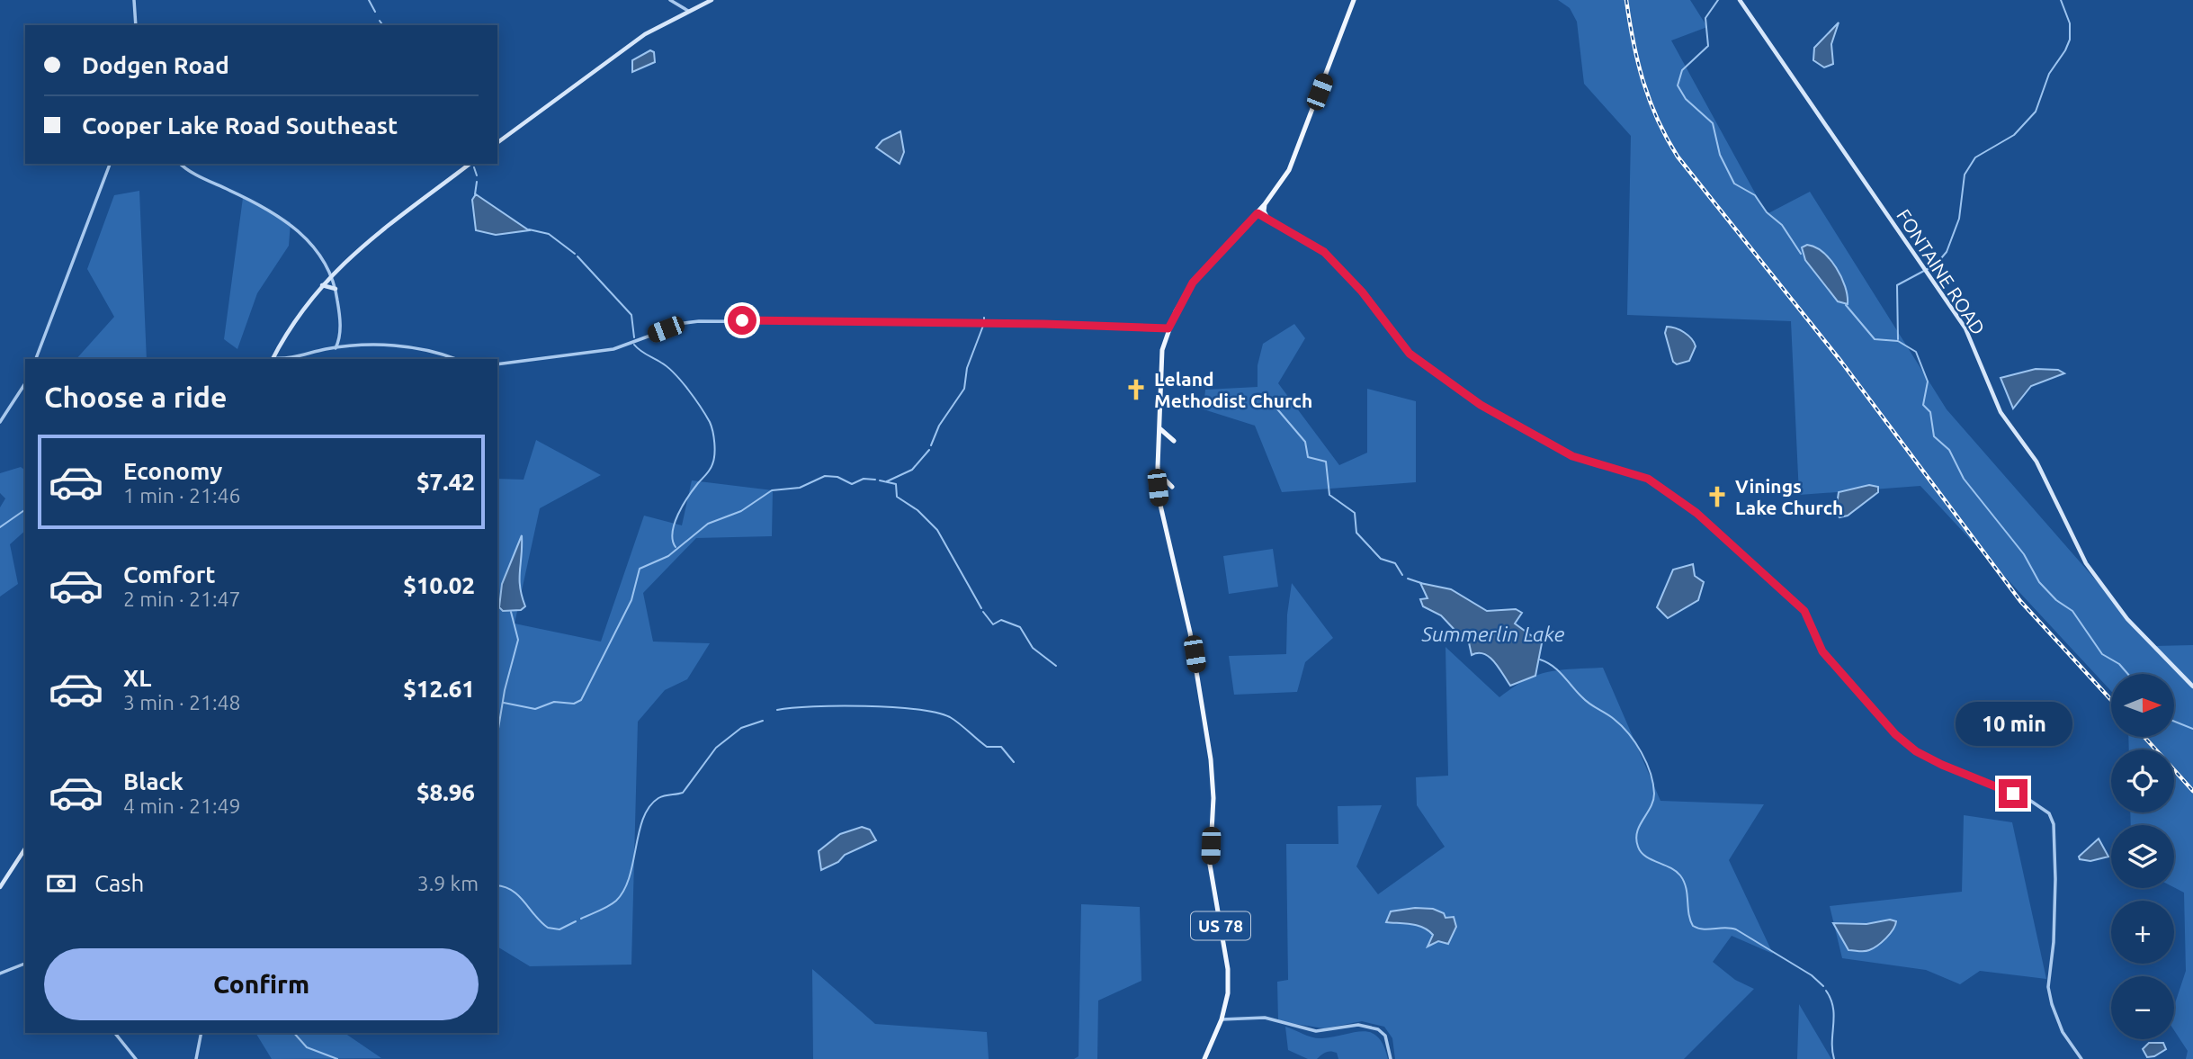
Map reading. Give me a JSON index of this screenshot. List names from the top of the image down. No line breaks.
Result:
{"streets":{"main road":["FONTAINE ROAD","US 78"]},"water":["Summerlin Lake"],"places":{"church":["Leland Methodist Church","Vinings Lake Church"]},"north":"right","page":{"banner":["Dodgen Road","Cooper Lake Road Southeast"],"heading":"Choose a ride","list":[{"name":"Economy","note":"1 min · 21:46","value":"$7.42"},{"name":"Comfort","note":"2 min · 21:47","value":"$10.02"},{"name":"XL","note":"3 min · 21:48","value":"$12.61"},{"name":"Black","note":"4 min · 21:49","value":"$8.96"}],"map_buttons":["+","−"],"bubble":"10 min","pay":["Cash","3.9 km"],"buttons":"Confirm"}}
